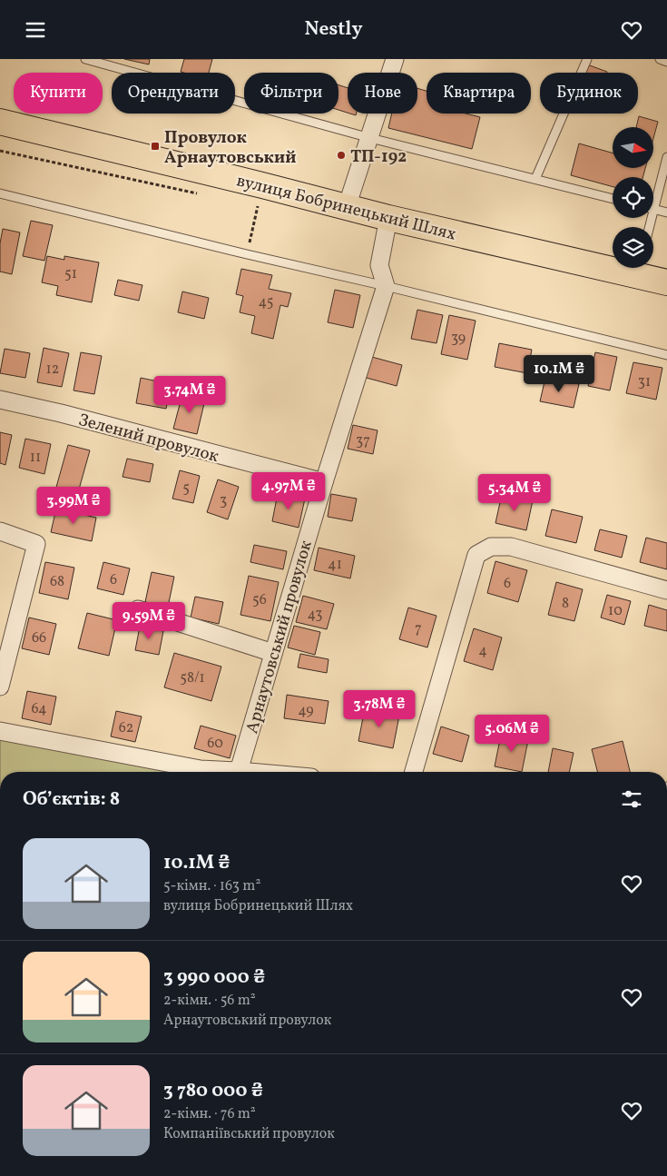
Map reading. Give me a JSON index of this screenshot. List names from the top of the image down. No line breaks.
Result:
{"streets":{"main road":["вулиця Бобринецький Шлях"],"street":["Зелений провулок","Арнаутовський провулок"]},"crossings":[["Зелений провулок","Арнаутовський провулок"]],"places":{"transit":["Провулок Арнаутовський"],"other":["ТП-192"]},"house_numbers":["51","45","39","12","31","37","11","5","3","41","6","68","6","56","8","10","43","7","66","4","58/1","64","49","62","60"],"north":"right","page":{"header":"Nestly","chip":["Купити","Орендувати","Фільтри","Нове","Квартира","Будинок"],"price":["10.1M ₴","3.74M ₴","4.97M ₴","5.34M ₴","3.99M ₴","9.59M ₴","3.78M ₴","5.06M ₴"],"heading":"Об’єктів: 8","list":[{"name":"10.1M ₴","note":"5-кімн. · 163 m² · вулиця Бобринецький Шлях"},{"name":"3 990 000 ₴","note":"2-кімн. · 56 m² · Арнаутовський провулок"},{"name":"3 780 000 ₴","note":"2-кімн. · 76 m² · Компаніївський провулок"}]}}
